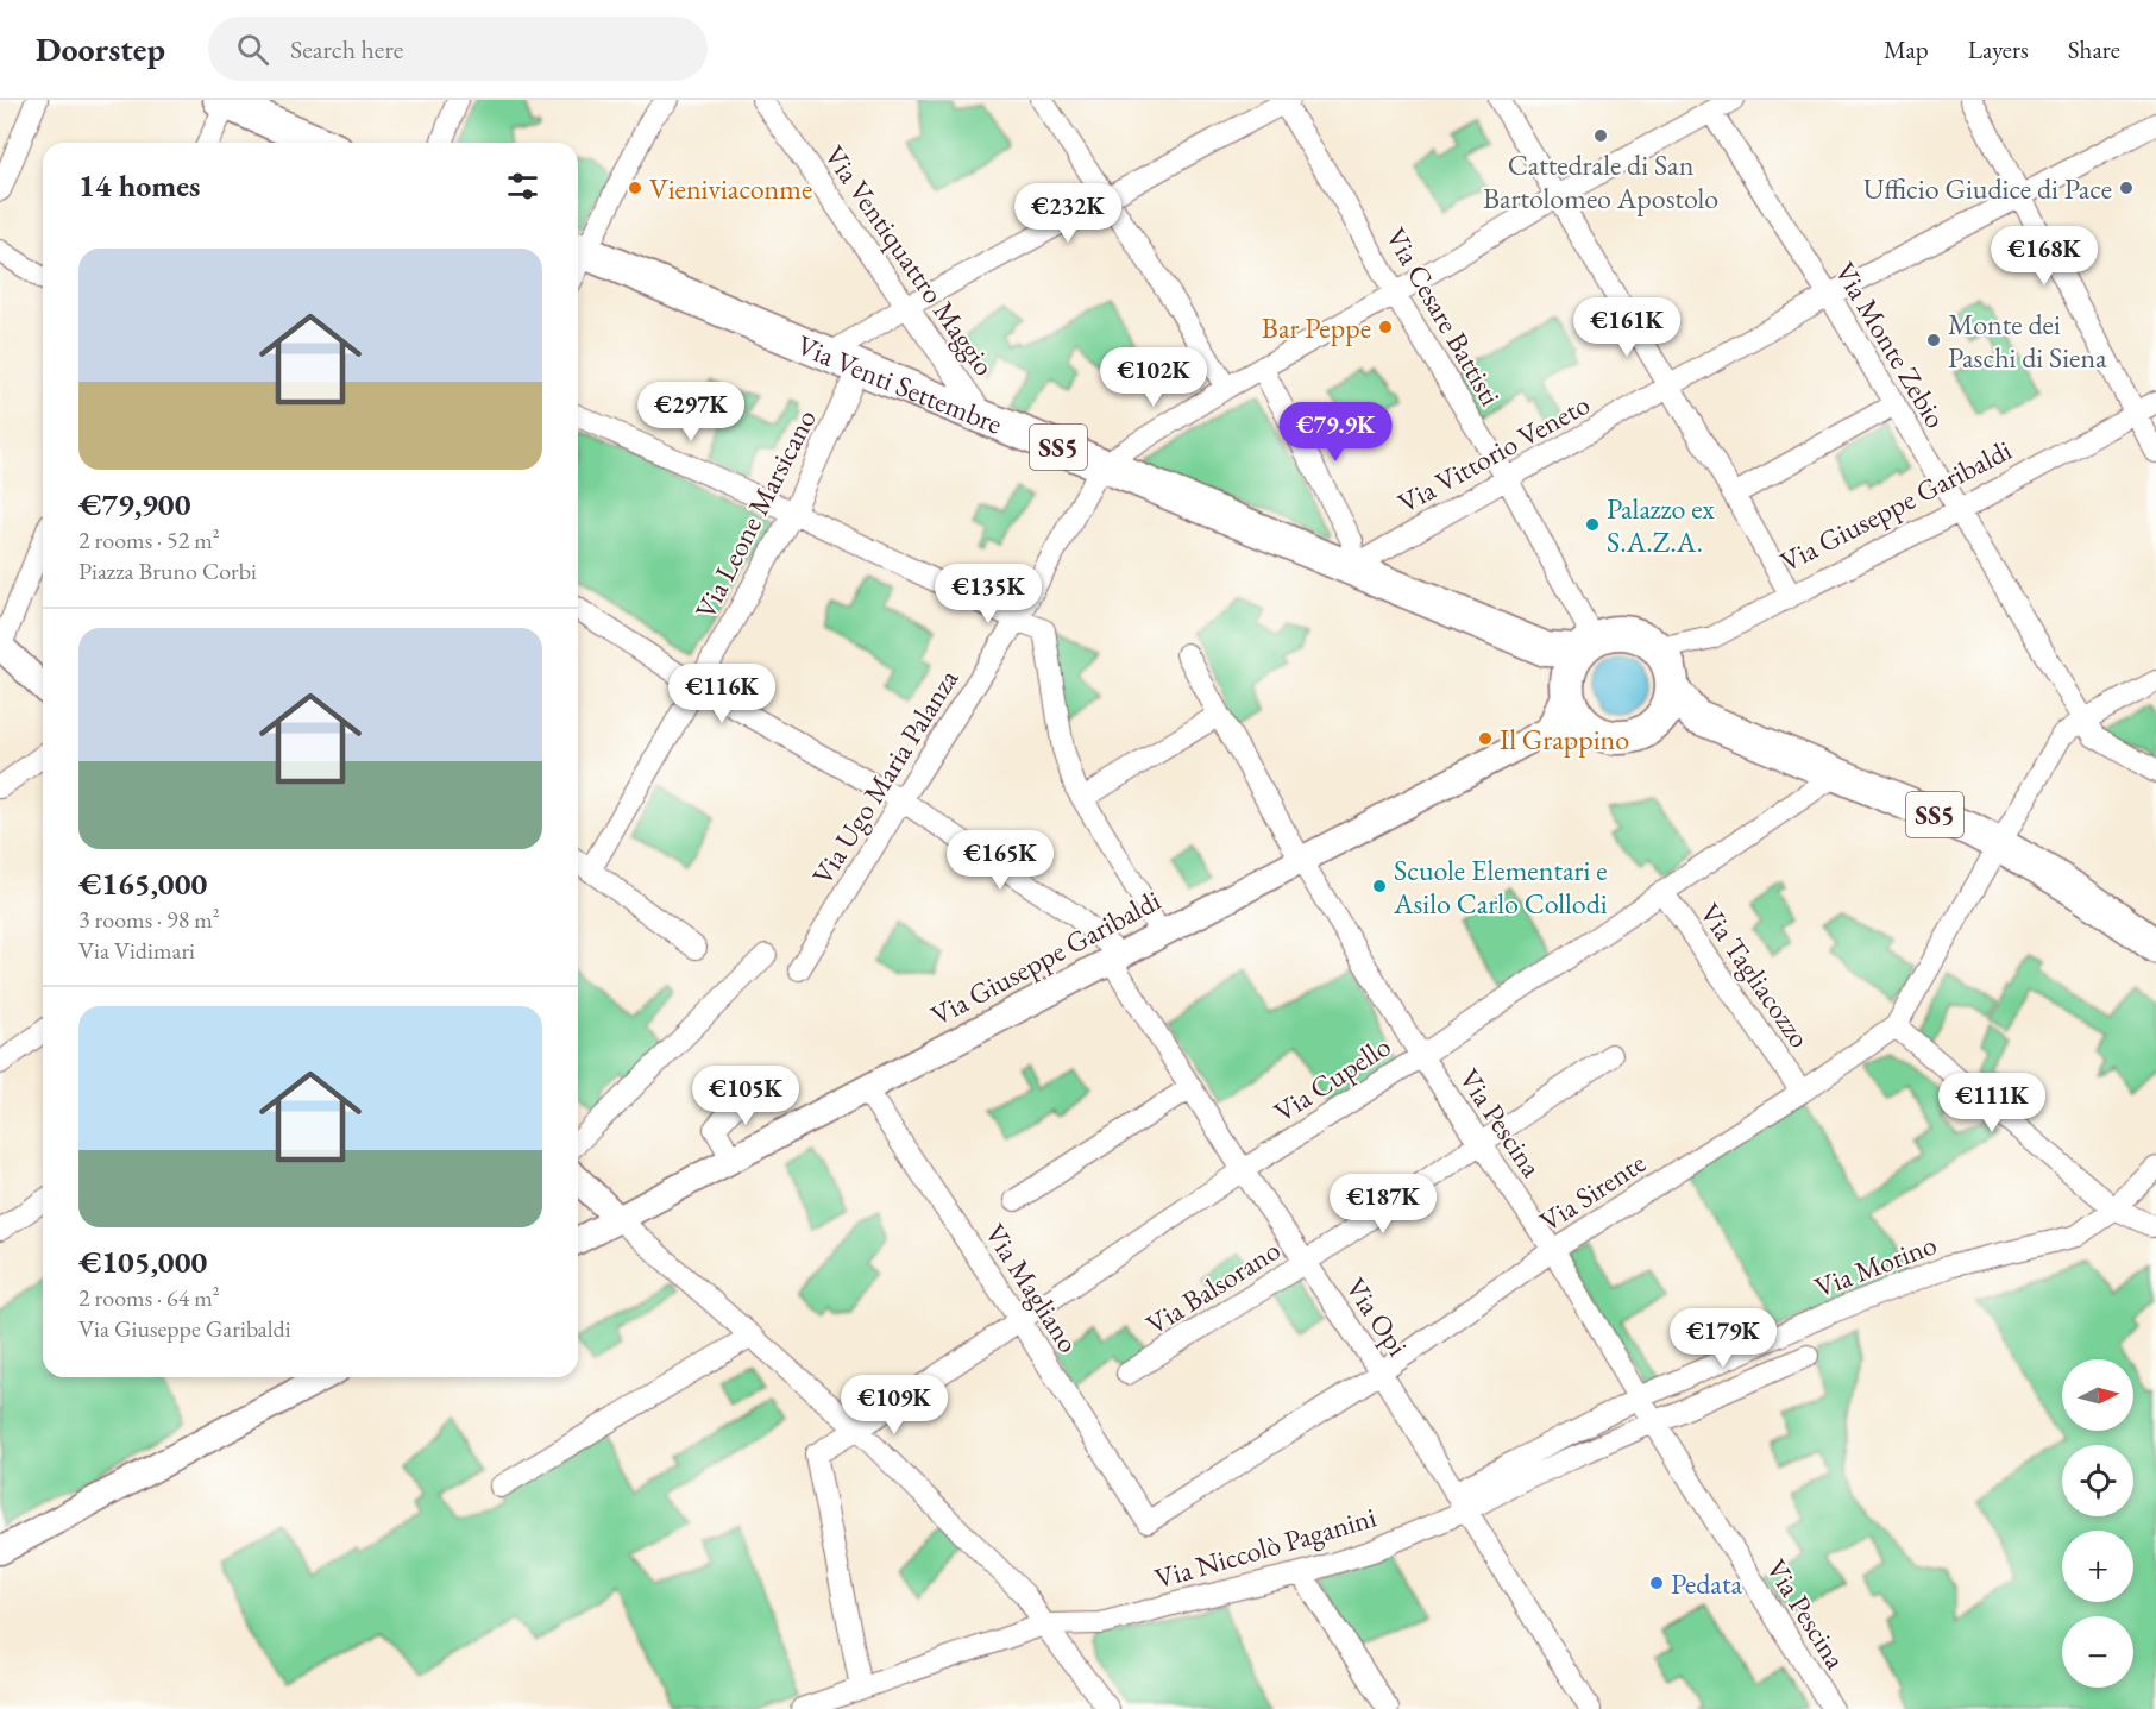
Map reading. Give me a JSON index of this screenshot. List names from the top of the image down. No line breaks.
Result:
{"streets":{"main road":["Via Venti Settembre","SS5"],"street":["Via Ventiquattro Maggio","Via Cesare Battisti","Via Monte Zebio","Via Vittorio Veneto","Via Giuseppe Garibaldi","Via Leone Marsicano","Via Ugo Maria Palanza","Via Tagliacozzo","Via Cupello","Via Pescina","Via Sirente","Via Morino","Via Balsorano","Via Magliano","Via Opi","Via Niccolò Paganini"]},"crossings":[["Via Ventiquattro Maggio","Via Venti Settembre"],["Via Cesare Battisti","Via Venti Settembre"],["Via Cesare Battisti","SS5"],["Via Cesare Battisti","Via Vittorio Veneto"],["Via Cesare Battisti","Via Giuseppe Garibaldi"],["Via Monte Zebio","Via Vittorio Veneto"],["Via Monte Zebio","Via Giuseppe Garibaldi"],["Via Monte Zebio","Via Sirente"],["Via Venti Settembre","SS5"],["Via Venti Settembre","Via Vittorio Veneto"],["Via Venti Settembre","Via Giuseppe Garibaldi"],["Via Venti Settembre","Via Leone Marsicano"],["Via Venti Settembre","Via Ugo Maria Palanza"],["SS5","Via Giuseppe Garibaldi"],["SS5","Via Cupello"],["SS5","Via Sirente"],["Via Giuseppe Garibaldi","Via Pescina"],["Via Giuseppe Garibaldi","Via Magliano"],["Via Giuseppe Garibaldi","Via Opi"],["Via Leone Marsicano","Via Opi"],["Via Ugo Maria Palanza","Via Opi"],["Via Tagliacozzo","Via Cupello"],["Via Tagliacozzo","Via Sirente"],["Via Cupello","Via Pescina"],["Via Cupello","Via Magliano"],["Via Cupello","Via Opi"],["Via Cupello","Via Niccolò Paganini"],["Via Pescina","Via Sirente"],["Via Pescina","Via Morino"],["Via Pescina","Via Balsorano"],["Via Pescina","Via Niccolò Paganini"],["Via Sirente","Via Magliano"],["Via Sirente","Via Opi"],["Via Morino","Via Opi"],["Via Morino","Via Niccolò Paganini"],["Via Balsorano","Via Opi"],["Via Opi","Via Niccolò Paganini"]],"places":["Cattedrale di San Bartolomeo Apostolo","Vieniviaconme","Ufficio Giudice di Pace","Bar Peppe","Monte dei Paschi di Siena","Palazzo ex S.A.Z.A.","Il Grappino","Scuole Elementari e Asilo Carlo Collodi","Pedata"],"north":"right","page":{"header":"Doorstep","search":"Search here","nav":["Map","Layers","Share"],"heading":"14 homes","price":["€232K","€168K","€161K","€102K","€297K","€79.9K","€135K","€116K","€165K","€105K","€111K","€187K","€179K","€109K"],"list":[{"name":"€79,900","note":"2 rooms · 52 m² · Piazza Bruno Corbi"},{"name":"€165,000","note":"3 rooms · 98 m² · Via Vidimari"},{"name":"€105,000","note":"2 rooms · 64 m² · Via Giuseppe Garibaldi"}],"map_buttons":["+","−"]}}
